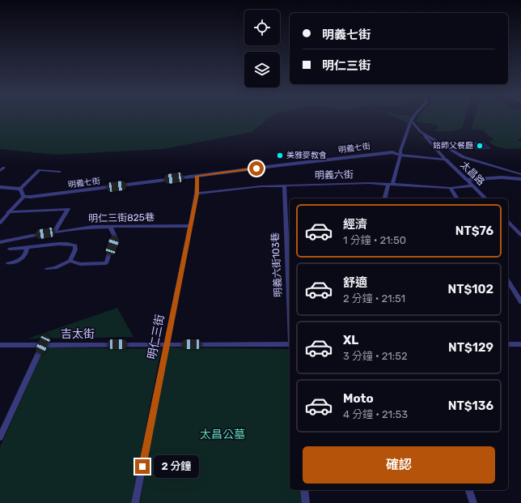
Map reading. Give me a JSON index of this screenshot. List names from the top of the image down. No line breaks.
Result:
{"streets":{"street":["明義七街","太昌路","明義六街","明仁三街825巷","明義六街103巷","吉太街","明仁三街"]},"crossings":[["明義七街","太昌路"],["明義七街","明仁三街"],["太昌路","明義六街"],["明義六街","明義六街103巷"],["明義六街","明仁三街"],["明仁三街825巷","明仁三街"],["吉太街","明仁三街"]],"parks":["太昌公墓"],"places":["銘師父餐廳","美雅麥教會"],"page":{"banner":["明義七街","明仁三街"],"list":[{"name":"經濟","note":"1 分鐘 · 21:50","value":"NT$76"},{"name":"舒適","note":"2 分鐘 · 21:51","value":"NT$102"},{"name":"XL","note":"3 分鐘 · 21:52","value":"NT$129"},{"name":"Moto","note":"4 分鐘 · 21:53","value":"NT$136"}],"buttons":"確認","bubble":"2 分鐘"}}
